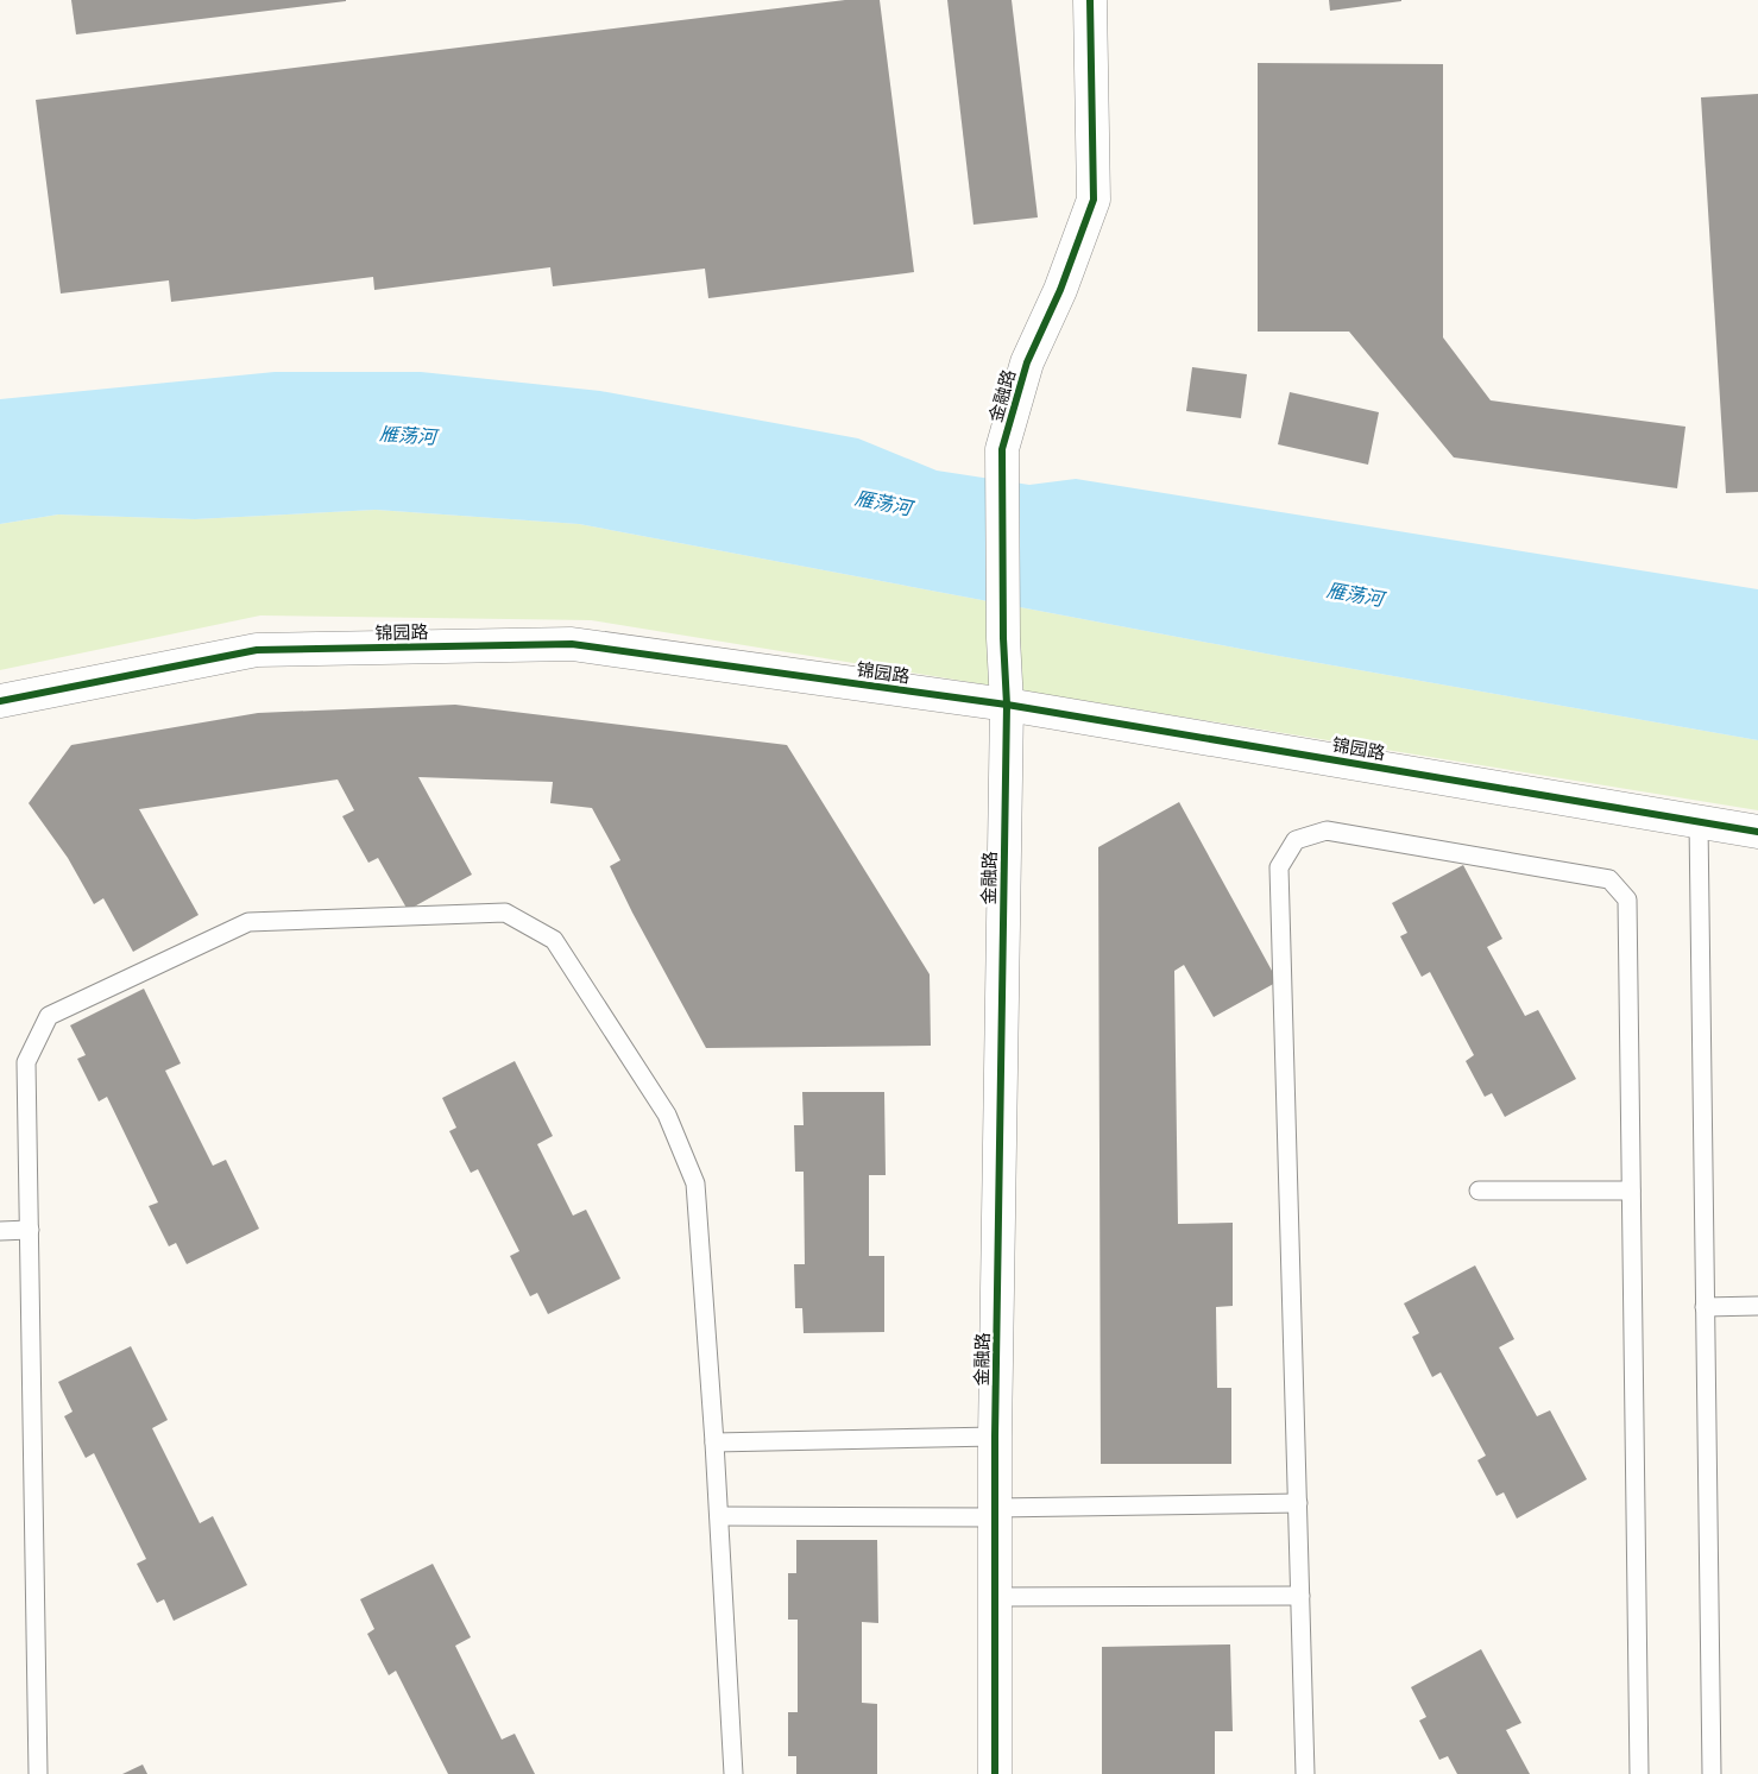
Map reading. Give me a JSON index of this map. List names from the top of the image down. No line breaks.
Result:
{"streets":{"street":["金融路","锦园路"]},"crossings":[["金融路","锦园路"]],"water":["雁荡河"]}
